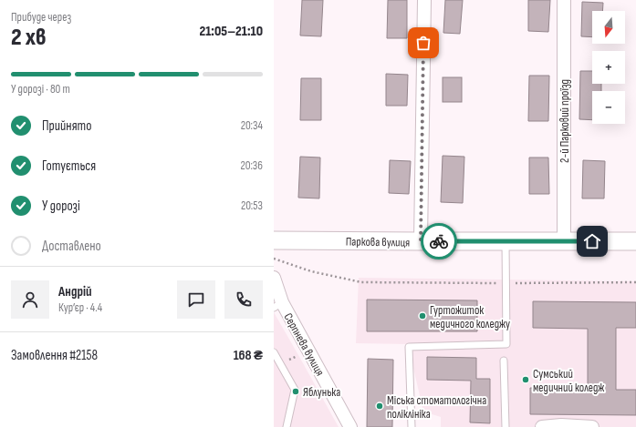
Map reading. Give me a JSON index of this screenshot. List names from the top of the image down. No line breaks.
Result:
{"streets":{"street":["2-й Парковий проїзд","Паркова вулиця","Серпнева вулиця"]},"crossings":[["2-й Парковий проїзд","Паркова вулиця"]],"places":["Гуртожиток медичного коледжу","Сумський медичний коледж","Яблунька","Міська стоматологічна поліклініка"],"north":"bottom","page":{"heading":["2 хв","Прибуде через","21:05–21:10"],"panel":["Андрій","Кур’єр · 4.4","Замовлення #2158","168 ₴"],"map_buttons":["+","−"],"bar":"У дорозі · 80 m","list":[["Прийнято","20:34"],["Готується","20:36"],["У дорозі","20:53"],"Доставлено"]}}
